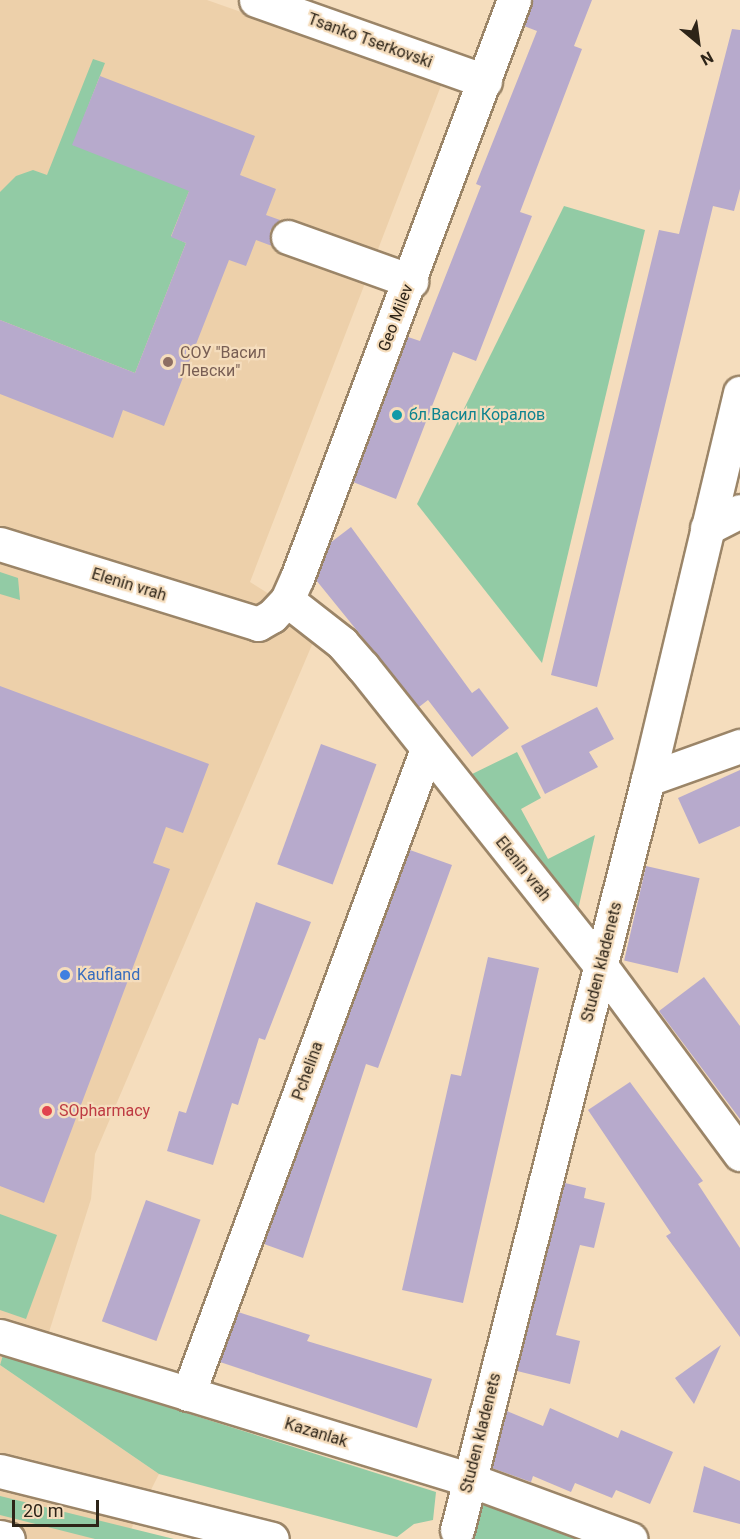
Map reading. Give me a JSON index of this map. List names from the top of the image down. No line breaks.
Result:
{"streets":{"main road":["Tsanko Tserkovski","Geo Milev","Elenin vrah","Studen kladenets","Pchelina","Kazanlak"]},"crossings":[["Tsanko Tserkovski","Geo Milev"],["Geo Milev","Elenin vrah"],["Elenin vrah","Studen kladenets"],["Elenin vrah","Pchelina"],["Studen kladenets","Kazanlak"],["Pchelina","Kazanlak"]],"places":["СОУ \"Васил Левски\"","бл.Васил Коралов","Kaufland","SOpharmacy"],"scale_bar":"20 m","north":"bottom right"}
